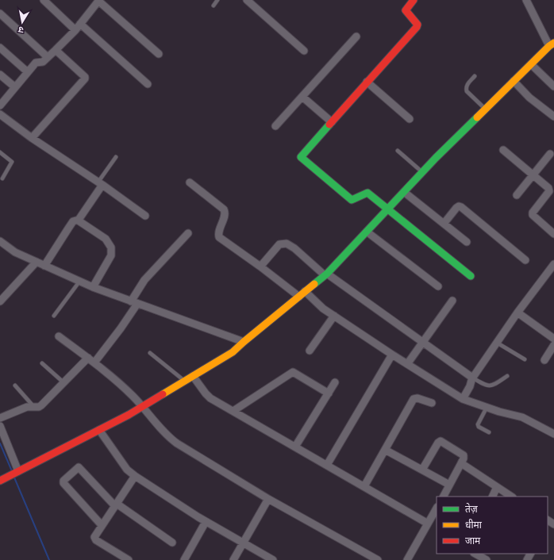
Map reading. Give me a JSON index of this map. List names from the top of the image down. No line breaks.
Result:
{"legend":["तेज़","धीमा","जाम"],"north":"bottom"}
